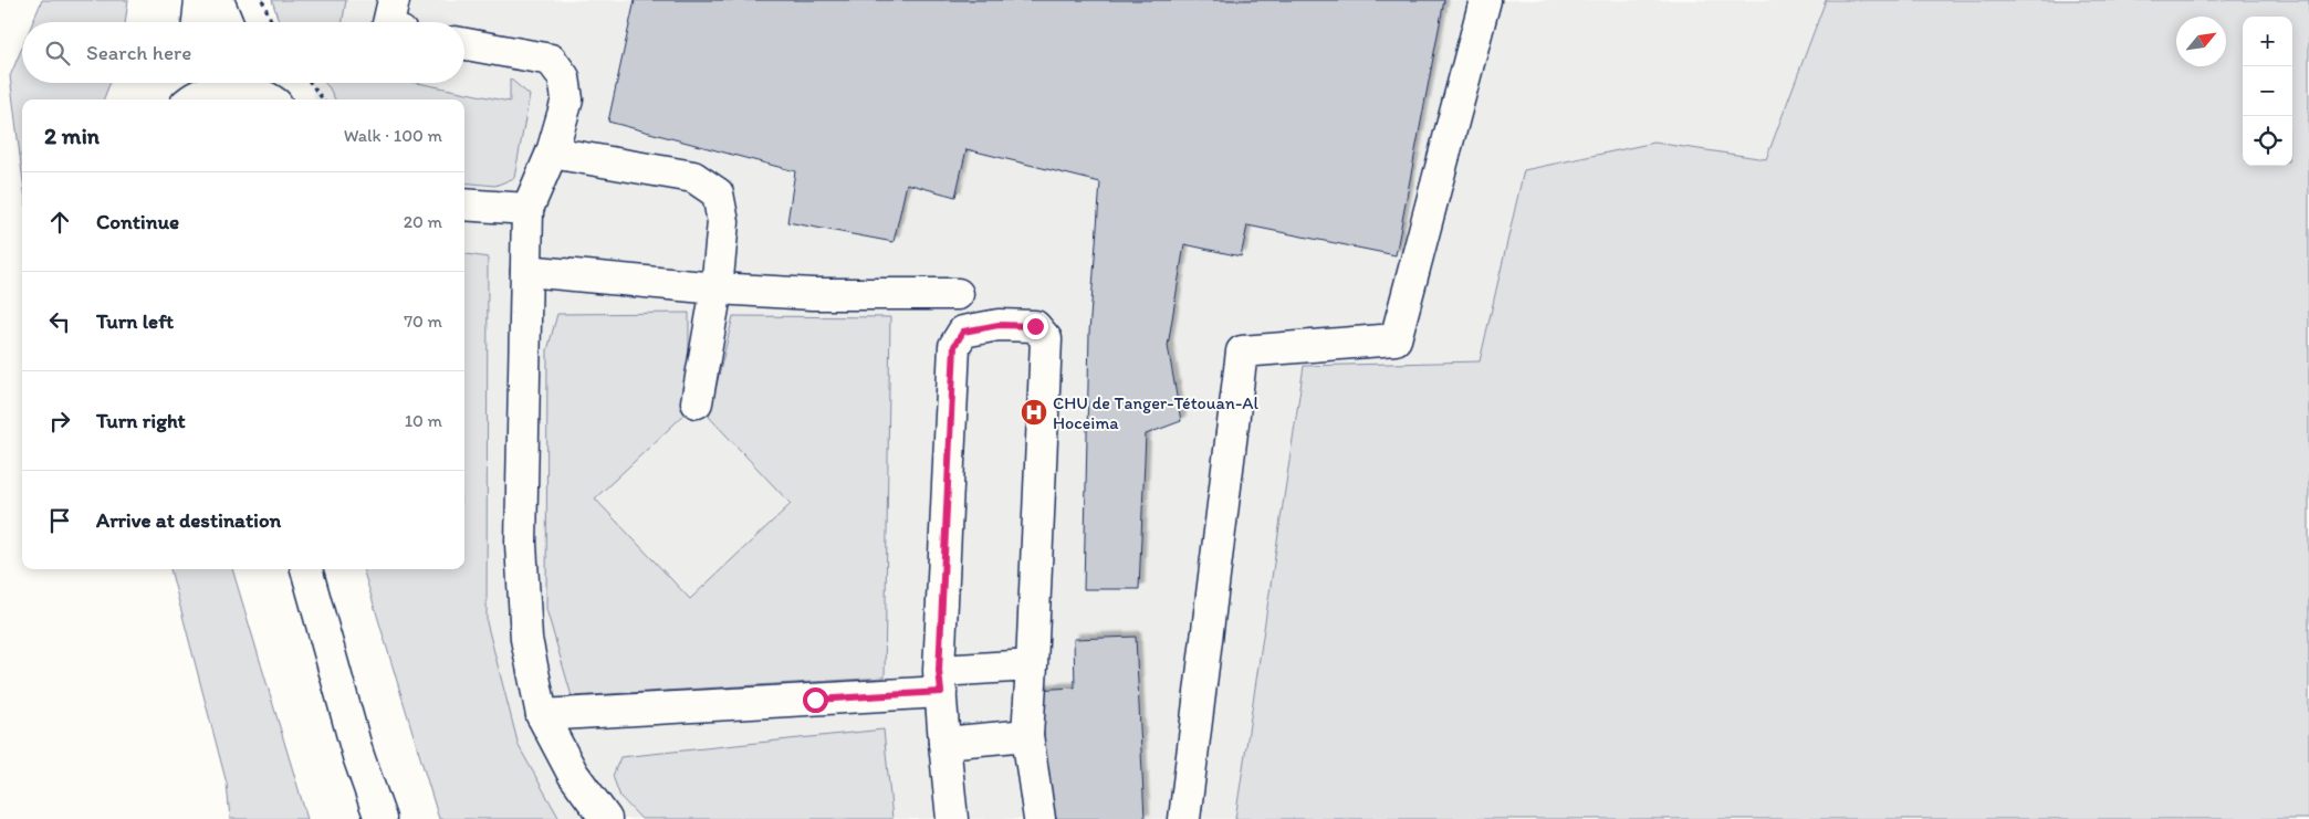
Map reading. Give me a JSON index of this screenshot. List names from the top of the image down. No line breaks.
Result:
{"places":{"hospital":["CHU de Tanger-Tétouan-Al Hoceima"]},"north":"top right","page":{"map_buttons":["+","−"],"search":"Search here","heading":["2 min","Walk · 100 m"],"list":[["Continue","20 m"],["Turn left","70 m"],["Turn right","10 m"],"Arrive at destination"]}}
